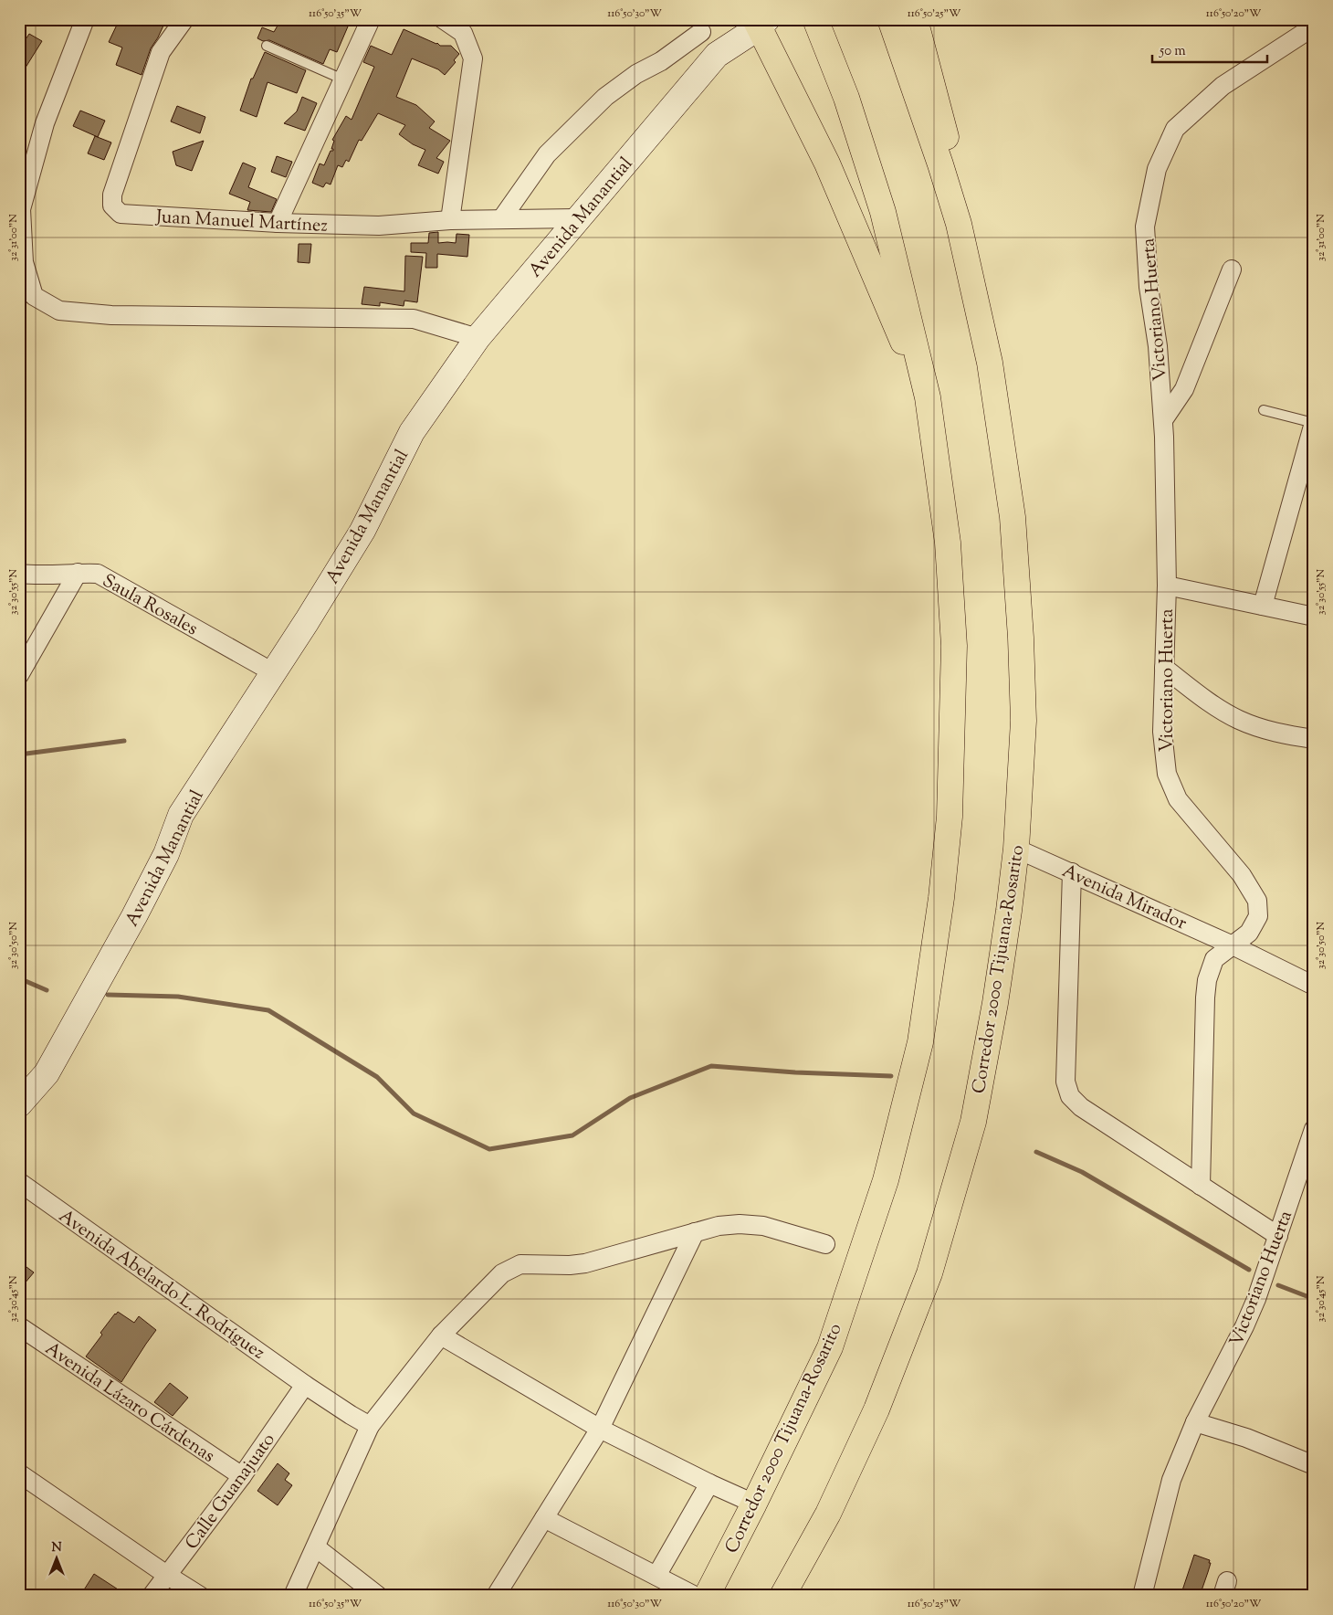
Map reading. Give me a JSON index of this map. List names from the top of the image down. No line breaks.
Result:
{"streets":{"highway":["Corredor 2000 Tijuana-Rosarito"],"main road":["Avenida Manantial"],"street":["Juan Manuel Martínez","Victoriano Huerta","Saula Rosales","Avenida Mirador","Avenida Abelardo L. Rodríguez","Avenida Lázaro Cárdenas","Calle Guanajuato"]},"crossings":[["Avenida Manantial","Juan Manuel Martínez"],["Avenida Manantial","Saula Rosales"],["Victoriano Huerta","Avenida Mirador"],["Avenida Mirador","Corredor 2000 Tijuana-Rosarito"],["Avenida Abelardo L. Rodríguez","Calle Guanajuato"],["Avenida Lázaro Cárdenas","Calle Guanajuato"]],"scale_bar":"50 m","north":"top","coordinates":["116°50'35\"W","116°50'30\"W","116°50'25\"W","116°50'20\"W","32°31'00\"N","32°30'55\"N","32°30'50\"N","32°30'45\"N"]}
